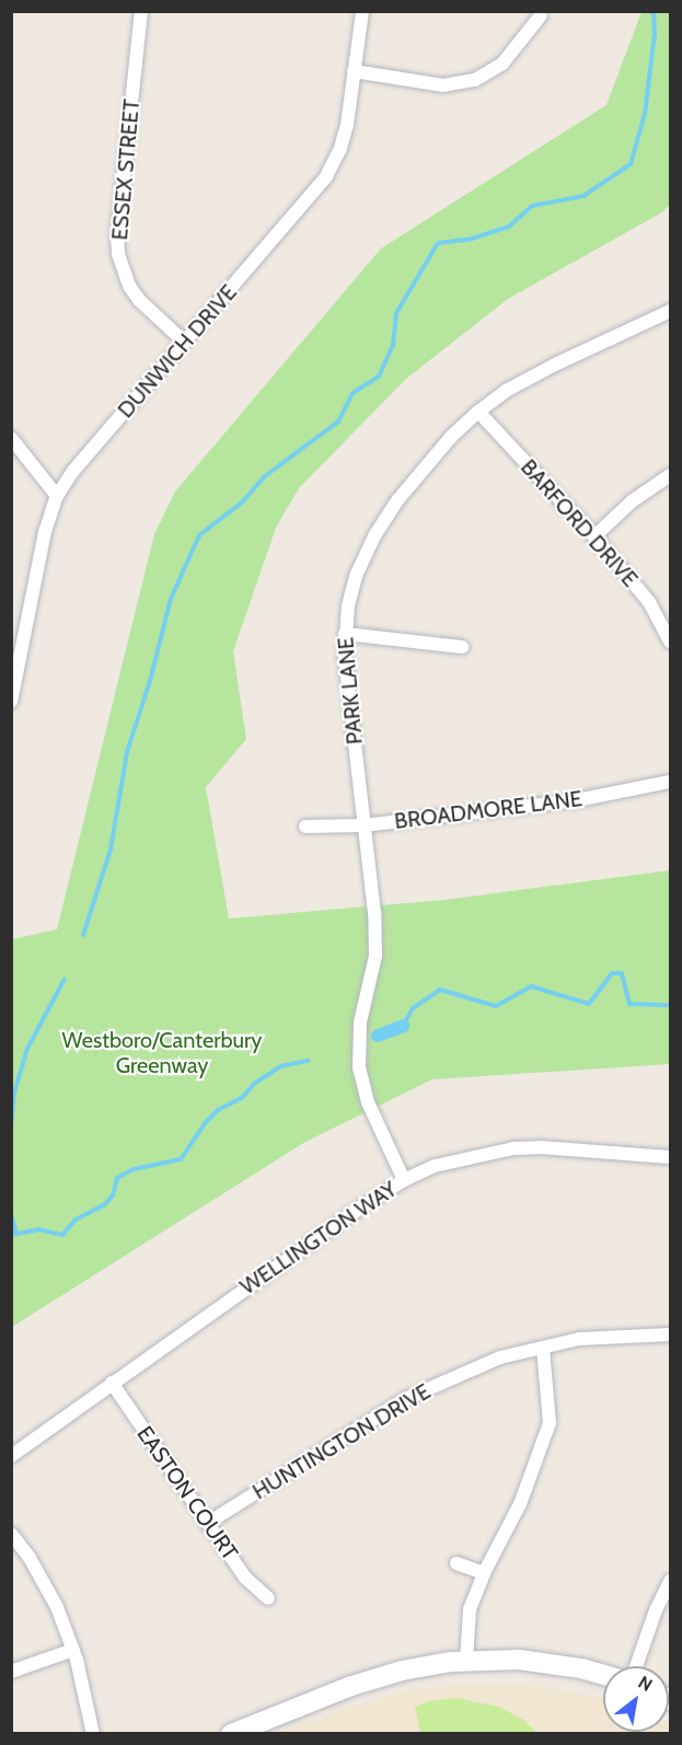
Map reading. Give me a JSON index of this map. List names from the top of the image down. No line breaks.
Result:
{"streets":{"street":["ESSEX STREET","DUNWICH DRIVE","BARFORD DRIVE","PARK LANE","BROADMORE LANE","WELLINGTON WAY","HUNTINGTON DRIVE","EASTON COURT"]},"crossings":[["ESSEX STREET","DUNWICH DRIVE"],["BARFORD DRIVE","PARK LANE"],["PARK LANE","BROADMORE LANE"],["PARK LANE","WELLINGTON WAY"],["WELLINGTON WAY","EASTON COURT"],["HUNTINGTON DRIVE","EASTON COURT"]],"parks":["Westboro/Canterbury Greenway"],"north":"top right"}
